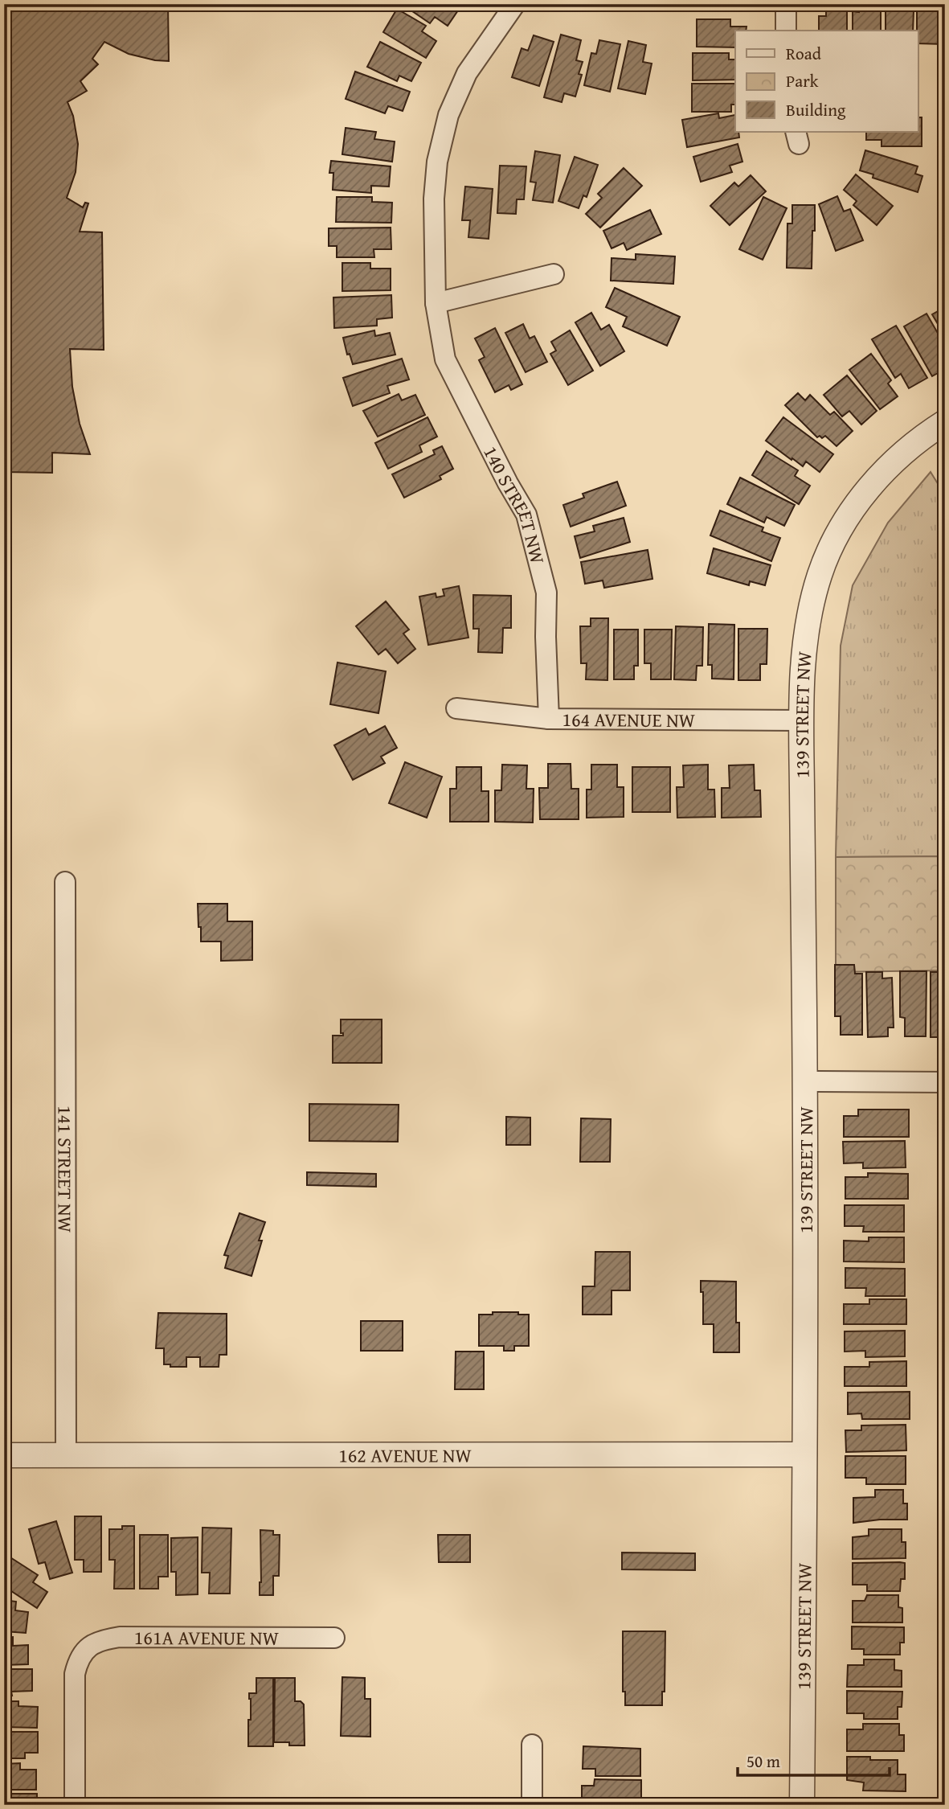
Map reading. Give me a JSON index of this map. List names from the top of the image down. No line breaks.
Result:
{"streets":{"street":["140 STREET NW","139 STREET NW","164 AVENUE NW","141 STREET NW","162 AVENUE NW","161A AVENUE NW"]},"crossings":[["140 STREET NW","164 AVENUE NW"],["139 STREET NW","164 AVENUE NW"],["139 STREET NW","162 AVENUE NW"],["141 STREET NW","162 AVENUE NW"]],"legend":["Road","Park","Building"],"scale_bar":"50 m"}
